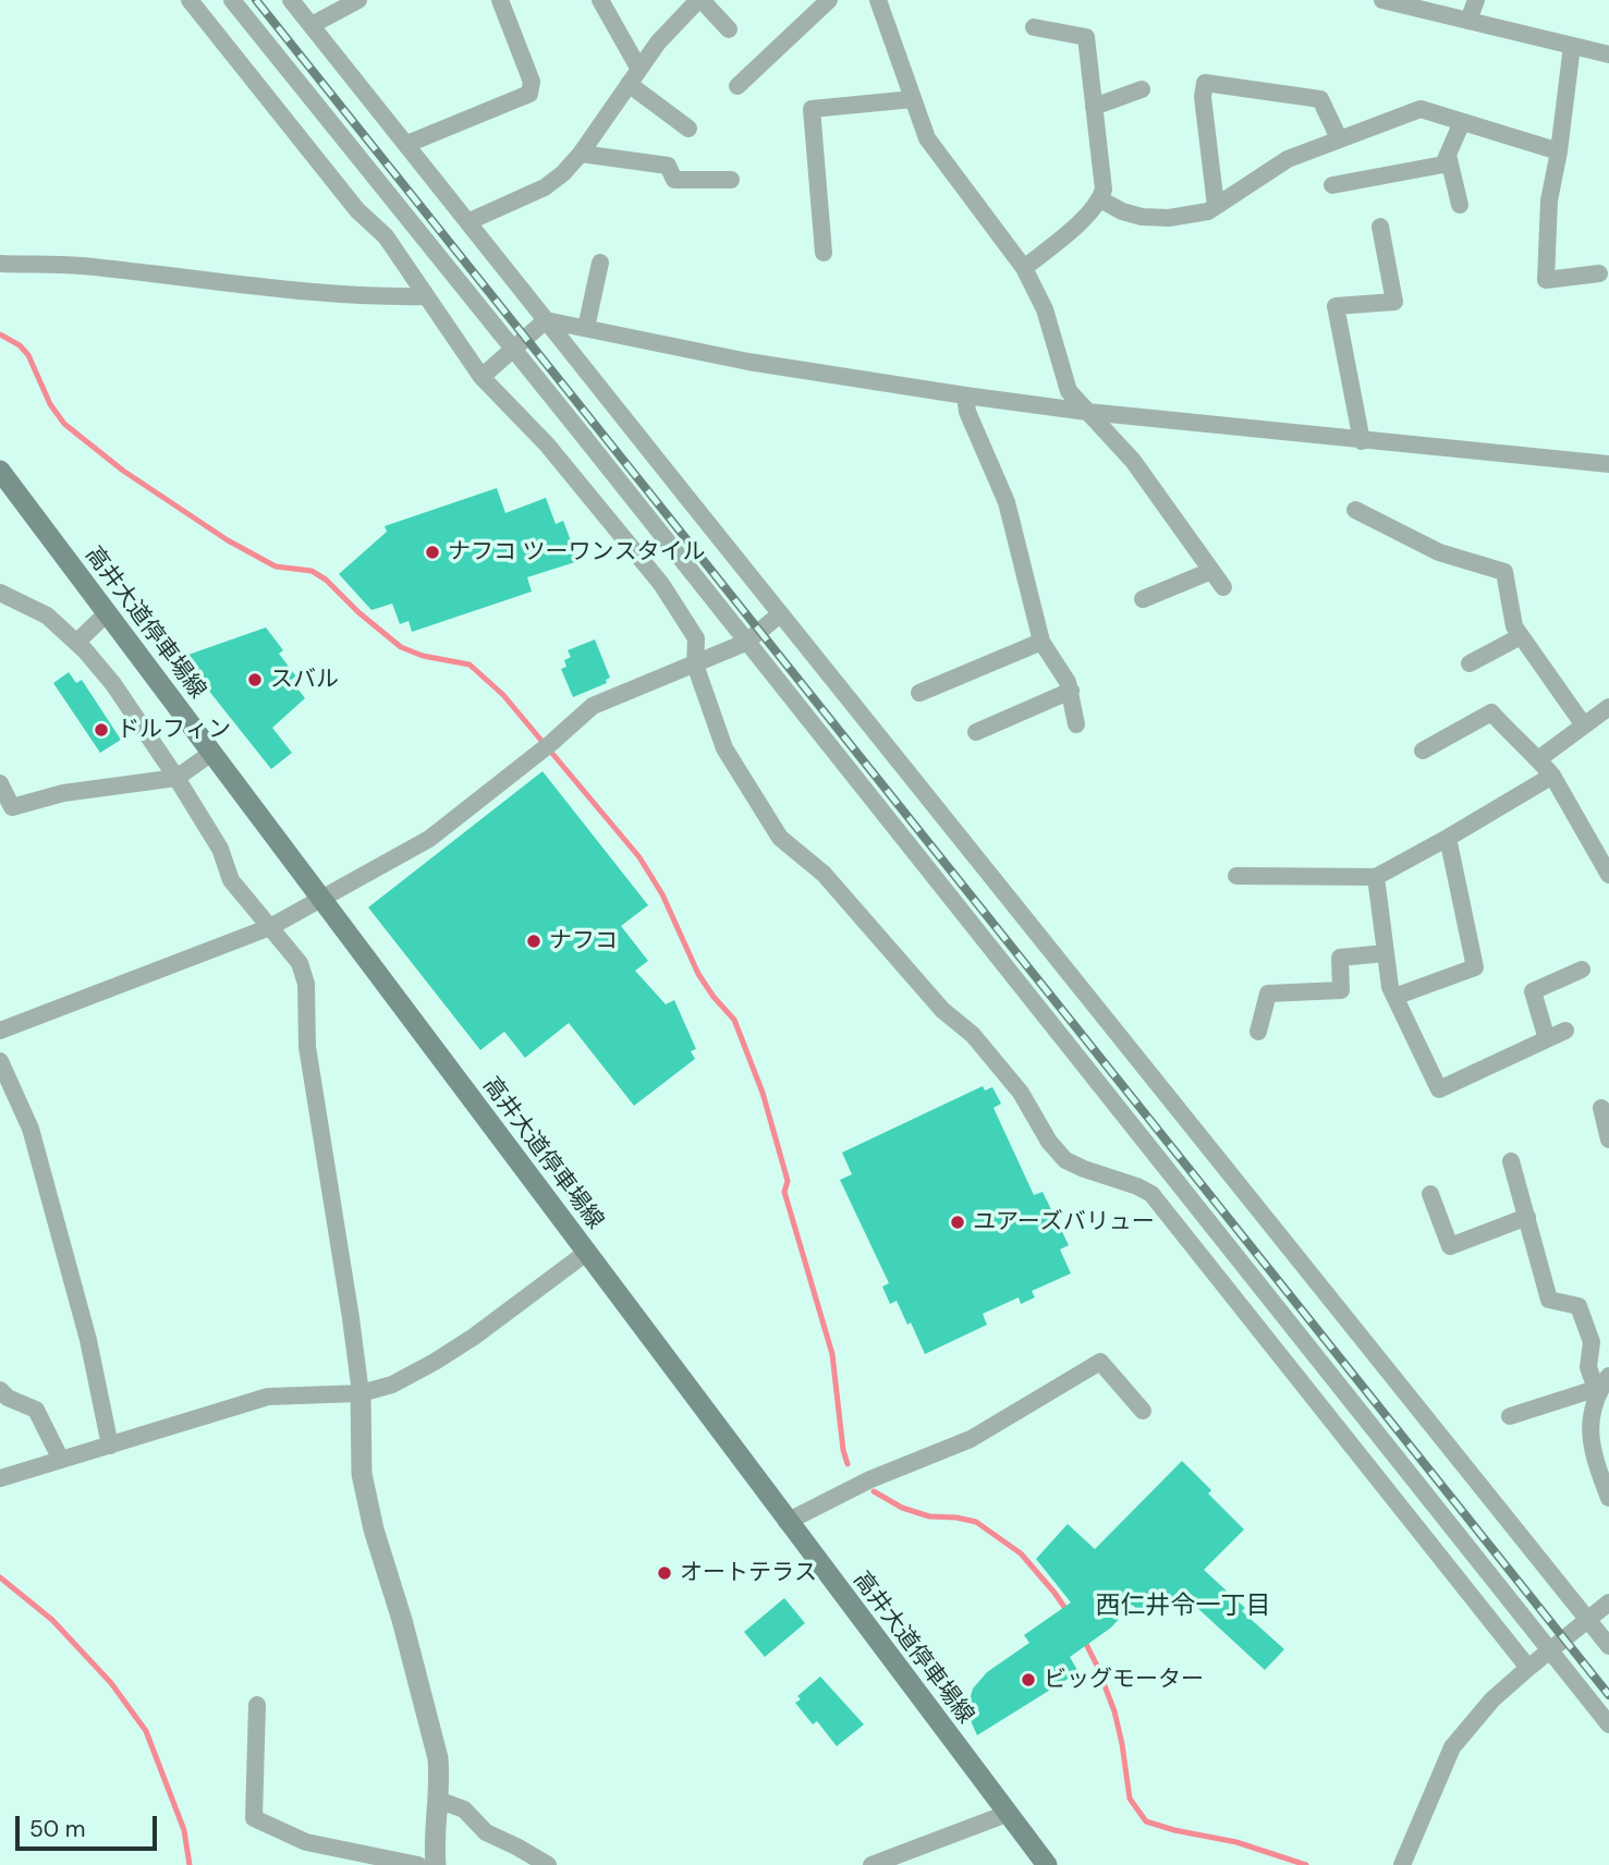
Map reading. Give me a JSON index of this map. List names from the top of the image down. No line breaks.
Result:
{"streets":{"main road":["高井大道停車場線"]},"districts":["西仁井令一丁目"],"places":["ナフコ ツーワンスタイル","スバル","ドルフィン","ナフコ","ユアーズバリュー","オートテラス","ビッグモーター"],"scale_bar":"50 m"}
